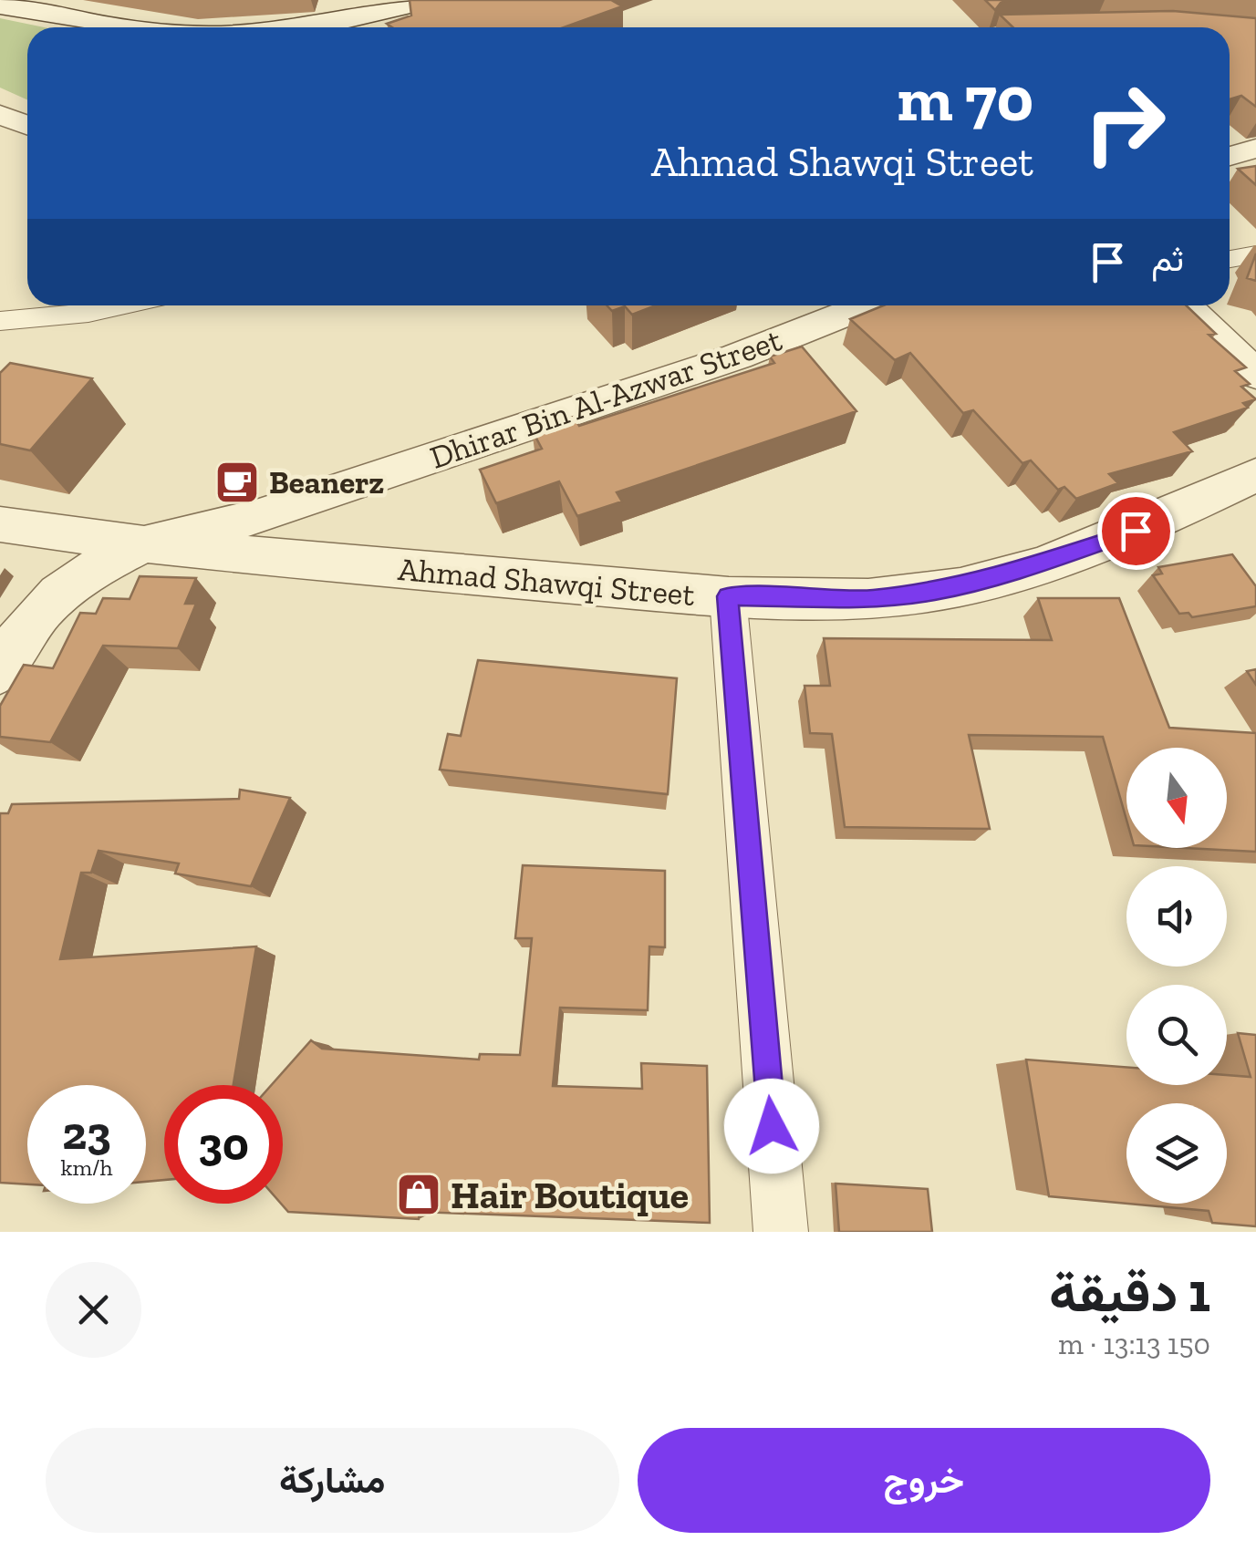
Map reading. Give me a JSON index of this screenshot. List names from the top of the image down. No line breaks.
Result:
{"streets":{"street":["Dhirar Bin Al-Azwar Street","Ahmad Shawqi Street"]},"crossings":[["Dhirar Bin Al-Azwar Street","Ahmad Shawqi Street"]],"places":{"cafe":["Beanerz"],"shop":["Hair Boutique"]},"north":"bottom","page":{"turn":["70 m","Ahmad Shawqi Street"],"then":"ثم","speed":"23 km/h","limit":"30","heading":["1 دقيقة","150 m · 13:13"],"buttons":["خروج","مشاركة"]}}
